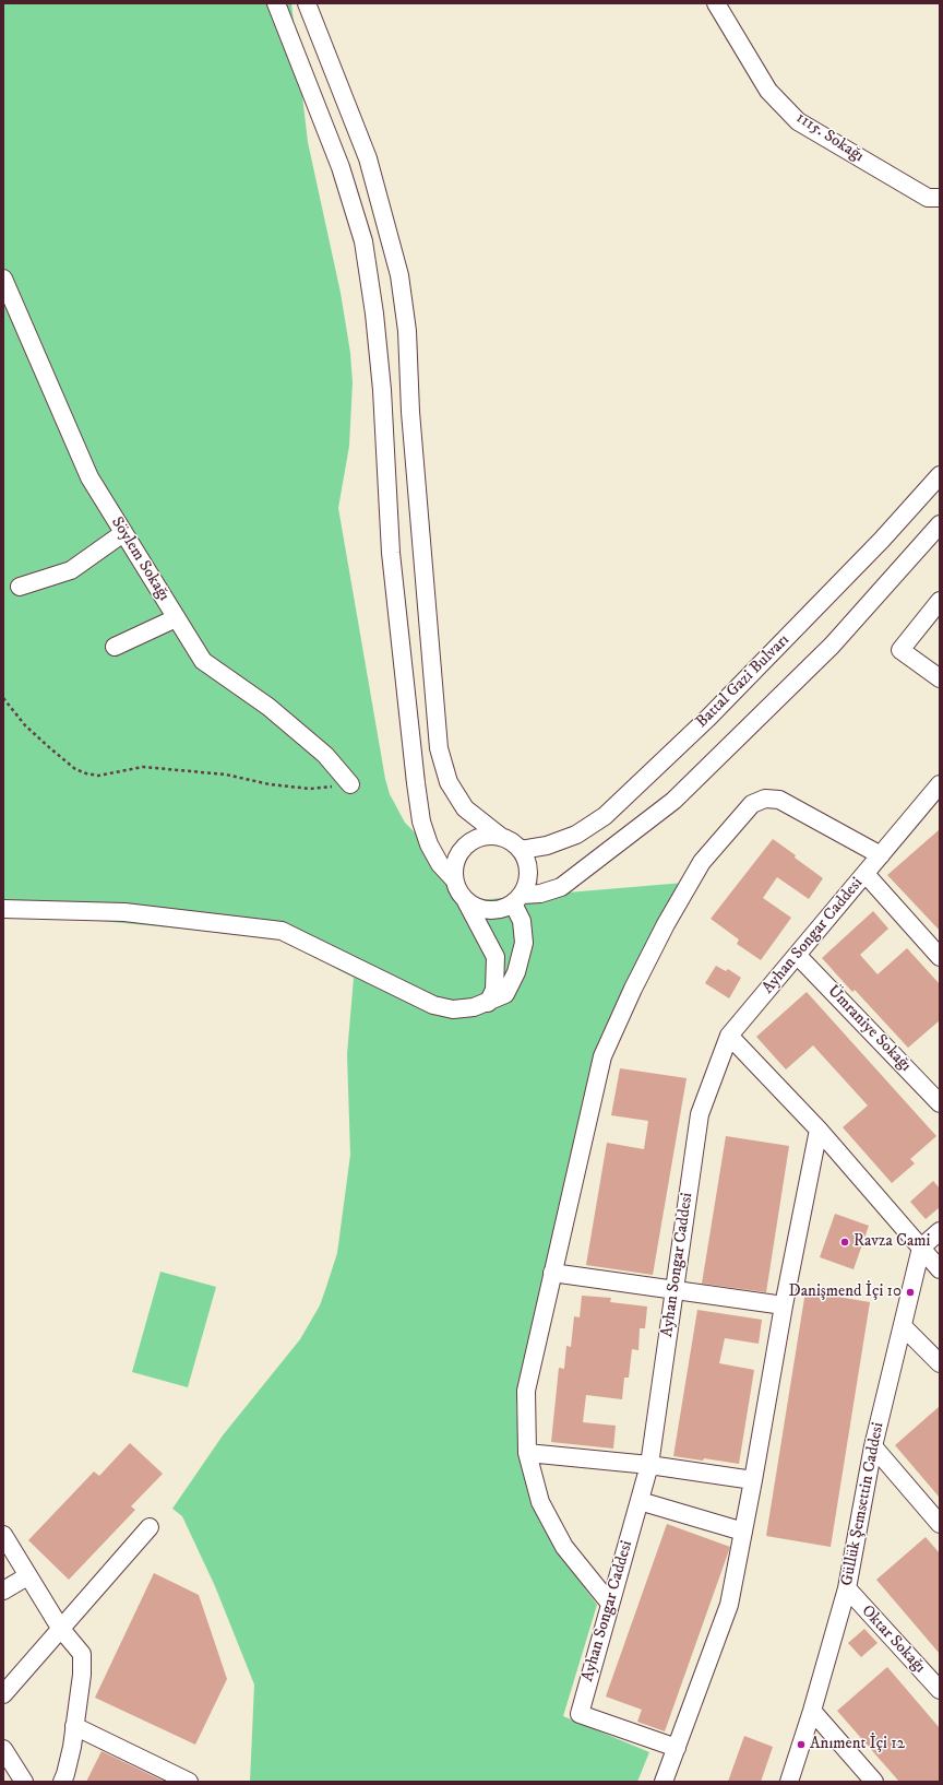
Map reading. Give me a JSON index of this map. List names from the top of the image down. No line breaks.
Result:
{"streets":{"street":["1115. Sokağı","Söylem Sokağı","Battal Gazi Bulvarı","Ayhan Songar Caddesi","Ümraniye Sokağı","Güllük Şemsettin Caddesi","Oktar Sokağı"]},"crossings":[["Ayhan Songar Caddesi","Ümraniye Sokağı"],["Güllük Şemsettin Caddesi","Oktar Sokağı"]],"places":["Ravza Cami","Danişmend İçi 10","Anıment İçi 12"]}
